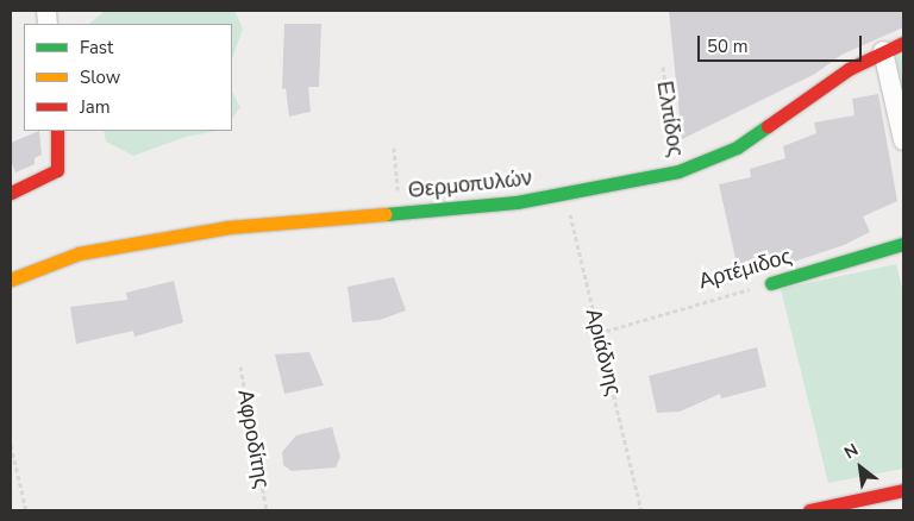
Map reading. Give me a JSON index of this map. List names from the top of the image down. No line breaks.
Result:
{"streets":{"street":["Θερμοπυλών","Αρτέμιδος"],"path":["Ελπίδος","Αριάδνης","Αφροδίτης"]},"crossings":[["Ελπίδος","Θερμοπυλών"],["Θερμοπυλών","Αριάδνης"],["Αρτέμιδος","Αριάδνης"]],"legend":["Fast","Slow","Jam"],"scale_bar":"50 m","north":"top left"}
